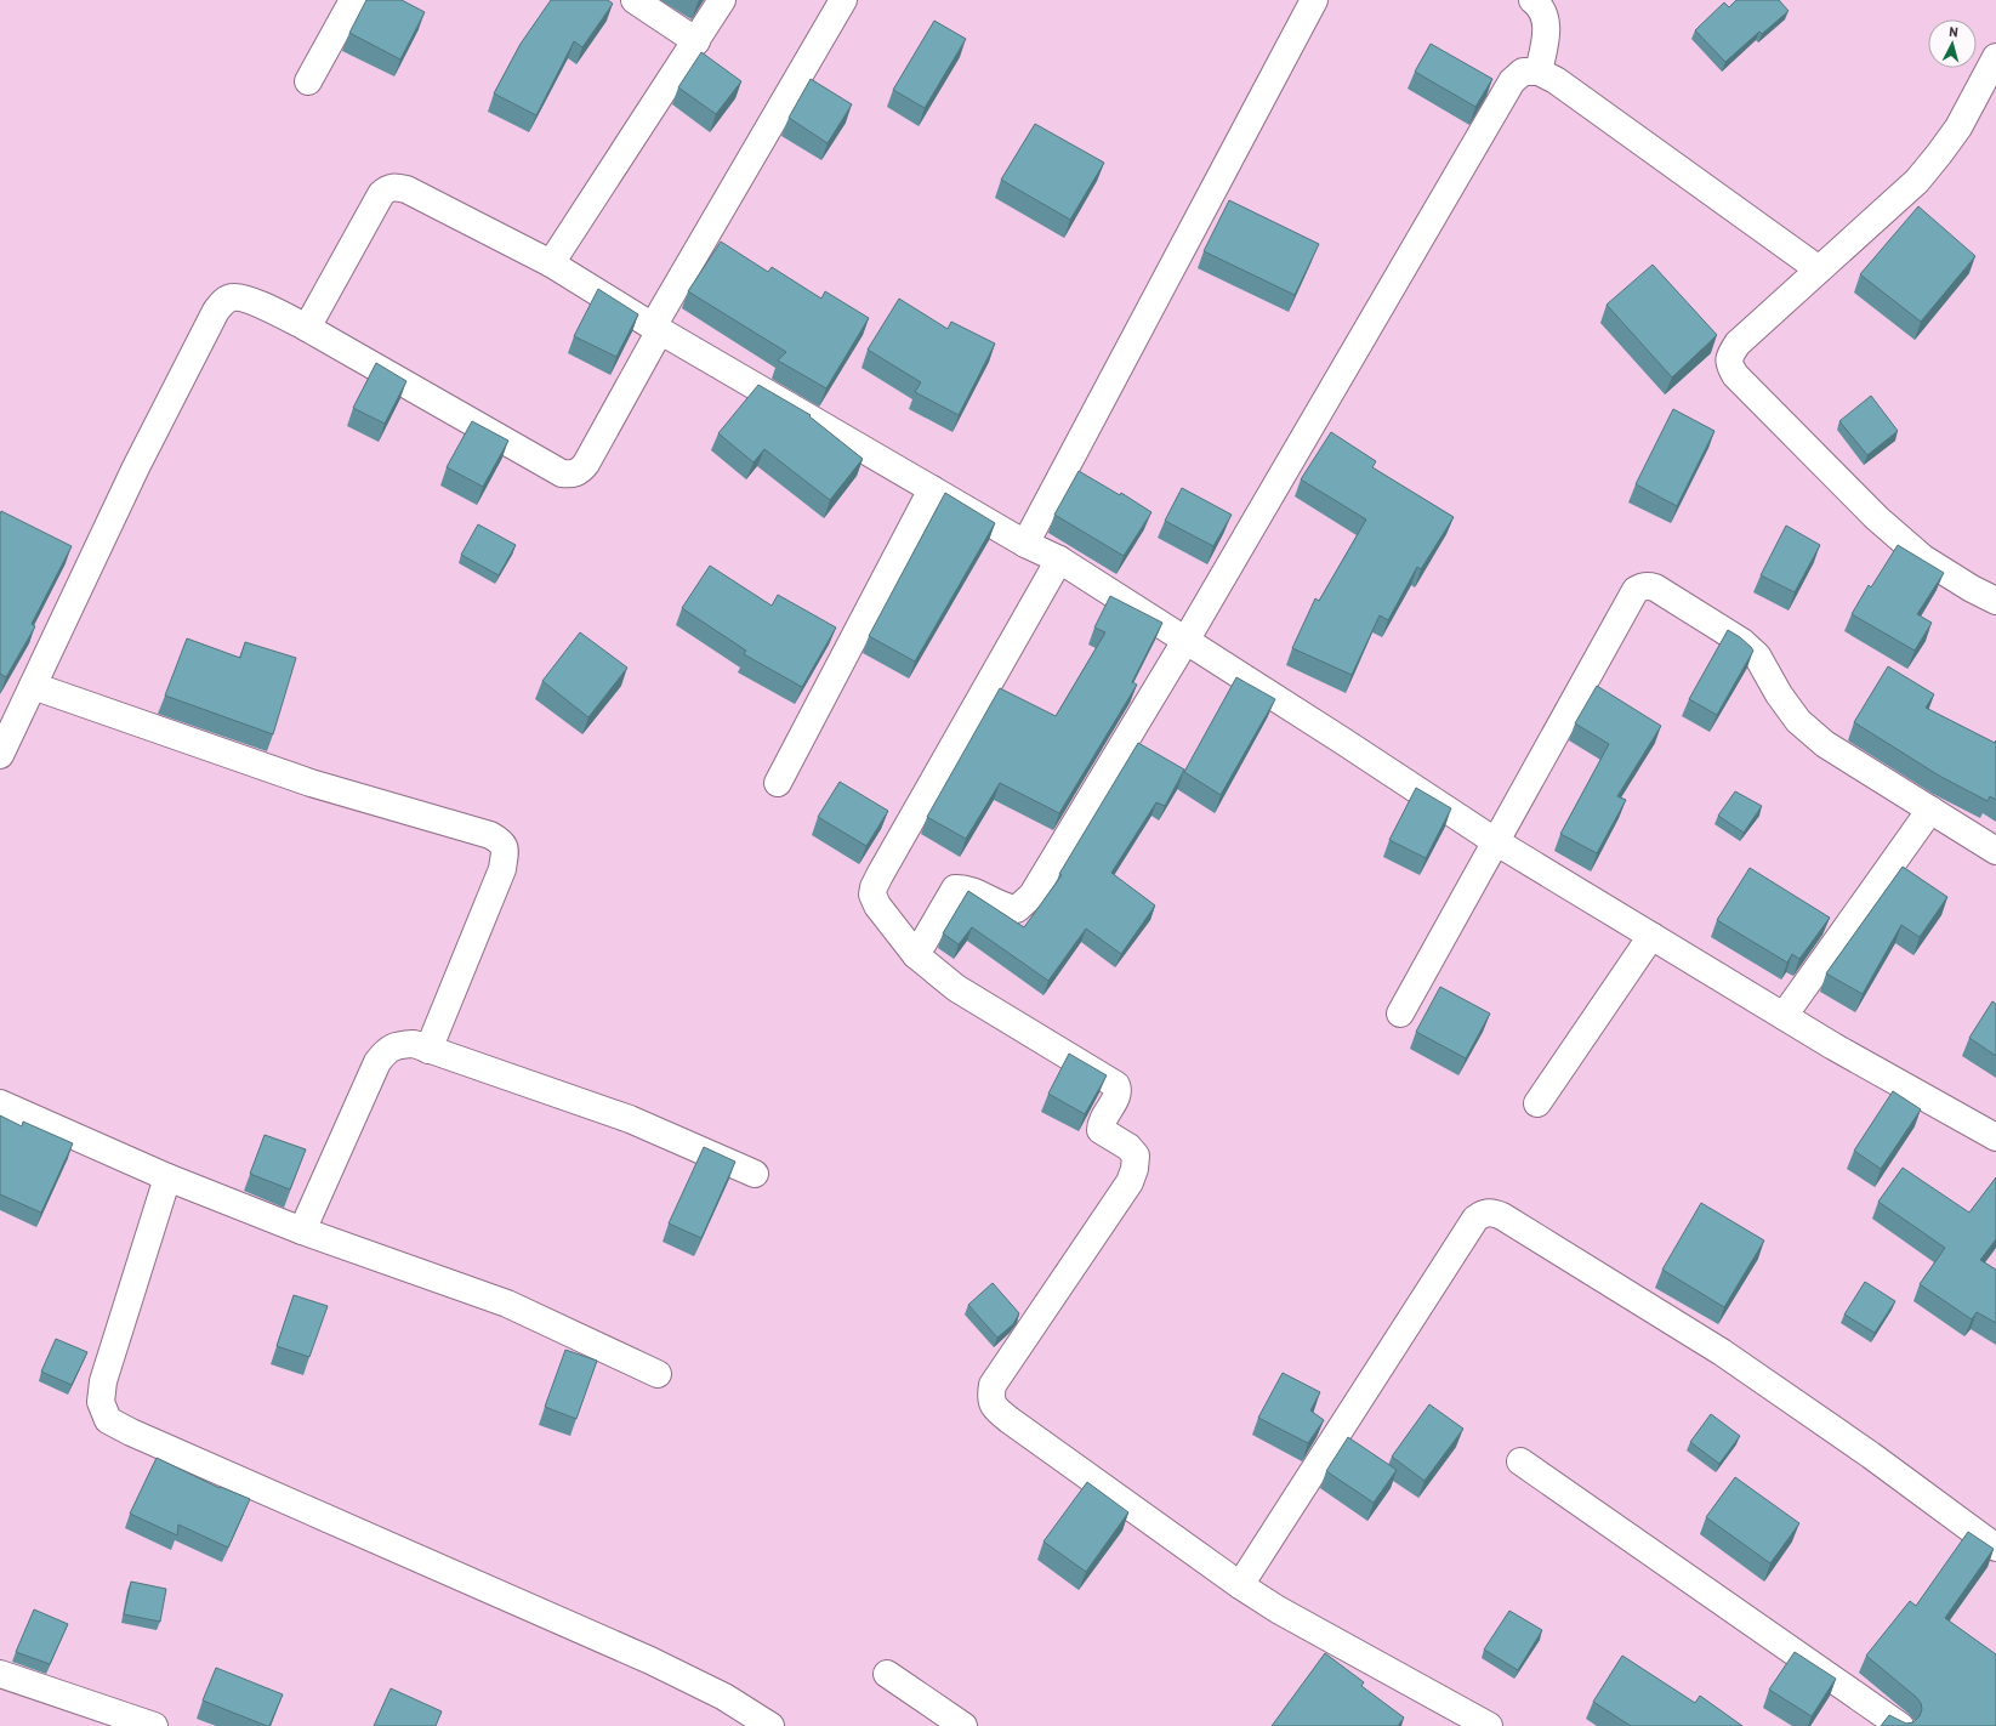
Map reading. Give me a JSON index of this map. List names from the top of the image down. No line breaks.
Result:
{"north":"top"}
